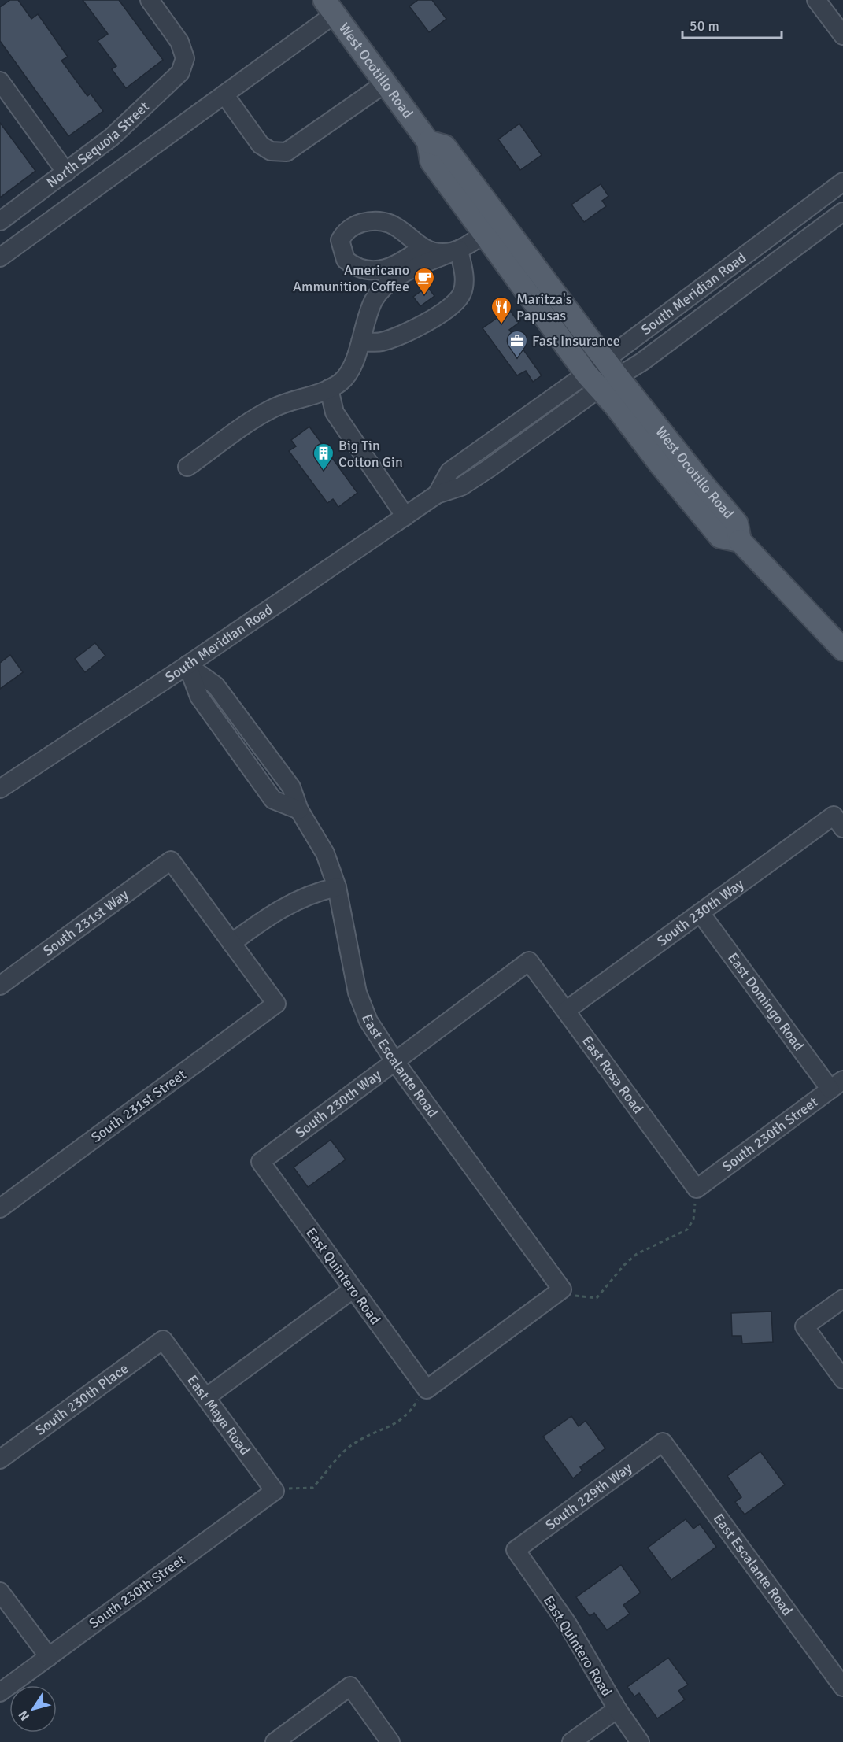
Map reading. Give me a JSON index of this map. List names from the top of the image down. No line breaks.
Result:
{"streets":{"main road":["West Ocotillo Road"],"street":["North Sequoia Street","South Meridian Road","South 230th Way","South 231st Way","East Domingo Road","East Escalante Road","East Rosa Road","South 231st Street","South 230th Street","East Quintero Road","South 230th Place","East Maya Road","South 229th Way"]},"crossings":[["West Ocotillo Road","South Meridian Road"],["South Meridian Road","East Escalante Road"],["South 230th Way","East Domingo Road"],["South 230th Way","East Escalante Road"],["South 230th Way","East Rosa Road"],["South 230th Way","East Quintero Road"],["South 231st Way","South 231st Street"],["East Domingo Road","South 230th Street"],["East Escalante Road","South 229th Way"],["East Rosa Road","South 230th Street"],["South 230th Street","East Maya Road"],["East Quintero Road","South 229th Way"],["South 230th Place","East Maya Road"]],"places":{"cafe":["Americano Ammunition Coffee"],"restaurant":["Maritza's Papusas"],"office":["Fast Insurance"],"building":["Big Tin Cotton Gin"]},"scale_bar":"50 m","north":"bottom left"}
